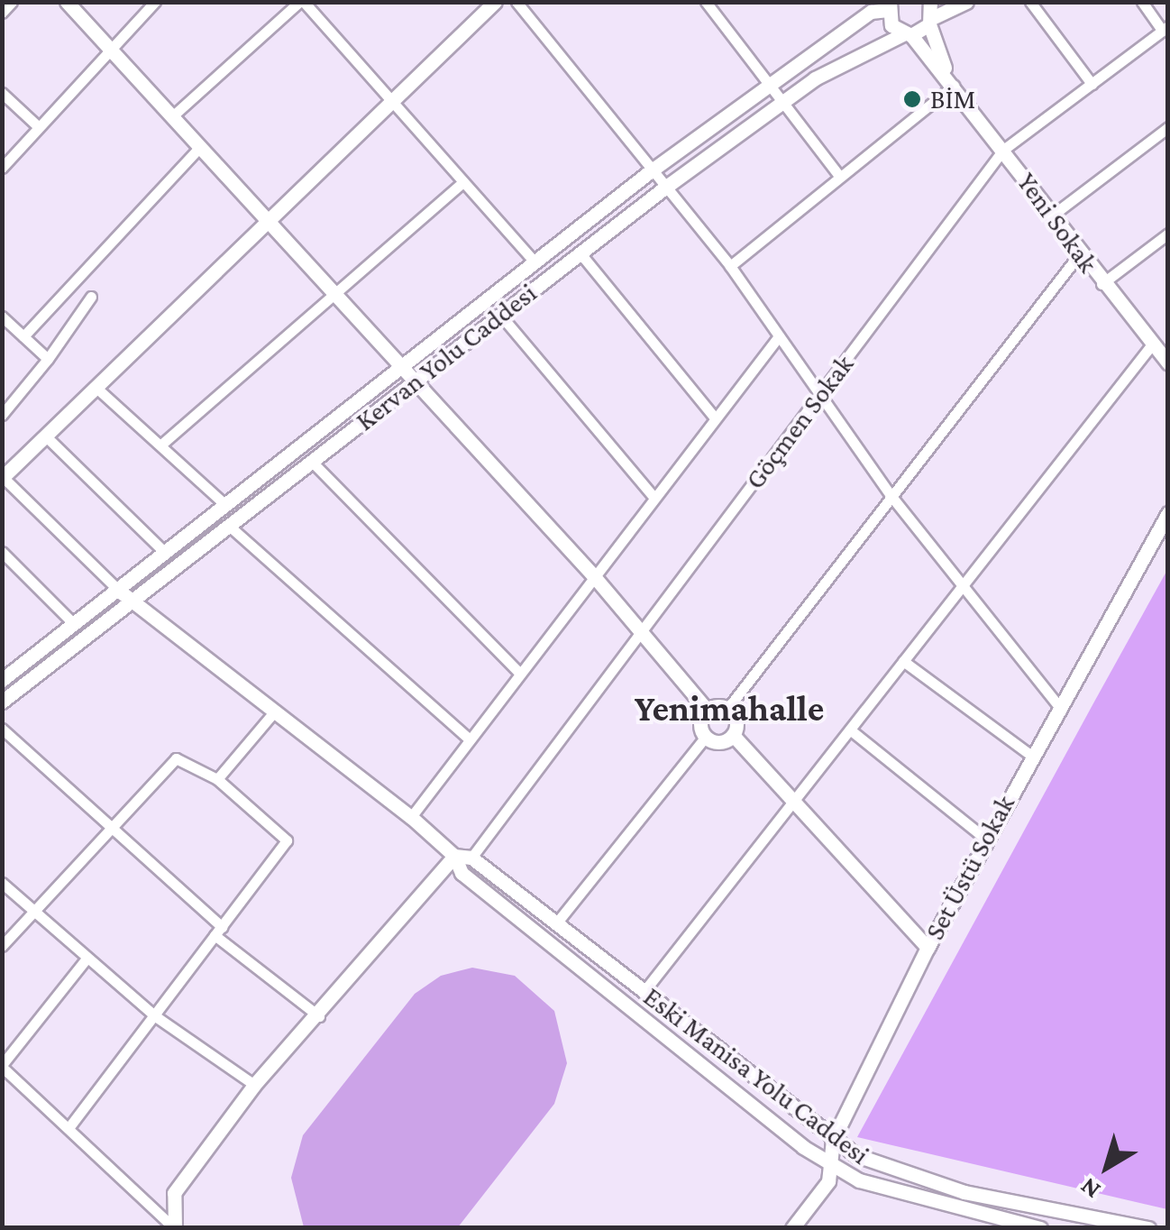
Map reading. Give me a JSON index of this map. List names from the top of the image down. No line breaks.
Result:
{"streets":{"main road":["Yeni Sokak","Kervan Yolu Caddesi","Set Üstü Sokak","Eski Manisa Yolu Caddesi"],"street":["Göçmen Sokak"]},"crossings":[["Yeni Sokak","Kervan Yolu Caddesi"],["Yeni Sokak","Göçmen Sokak"],["Kervan Yolu Caddesi","Eski Manisa Yolu Caddesi"],["Göçmen Sokak","Eski Manisa Yolu Caddesi"],["Set Üstü Sokak","Eski Manisa Yolu Caddesi"]],"districts":["Yenimahalle"],"places":["BİM"],"north":"bottom left"}
